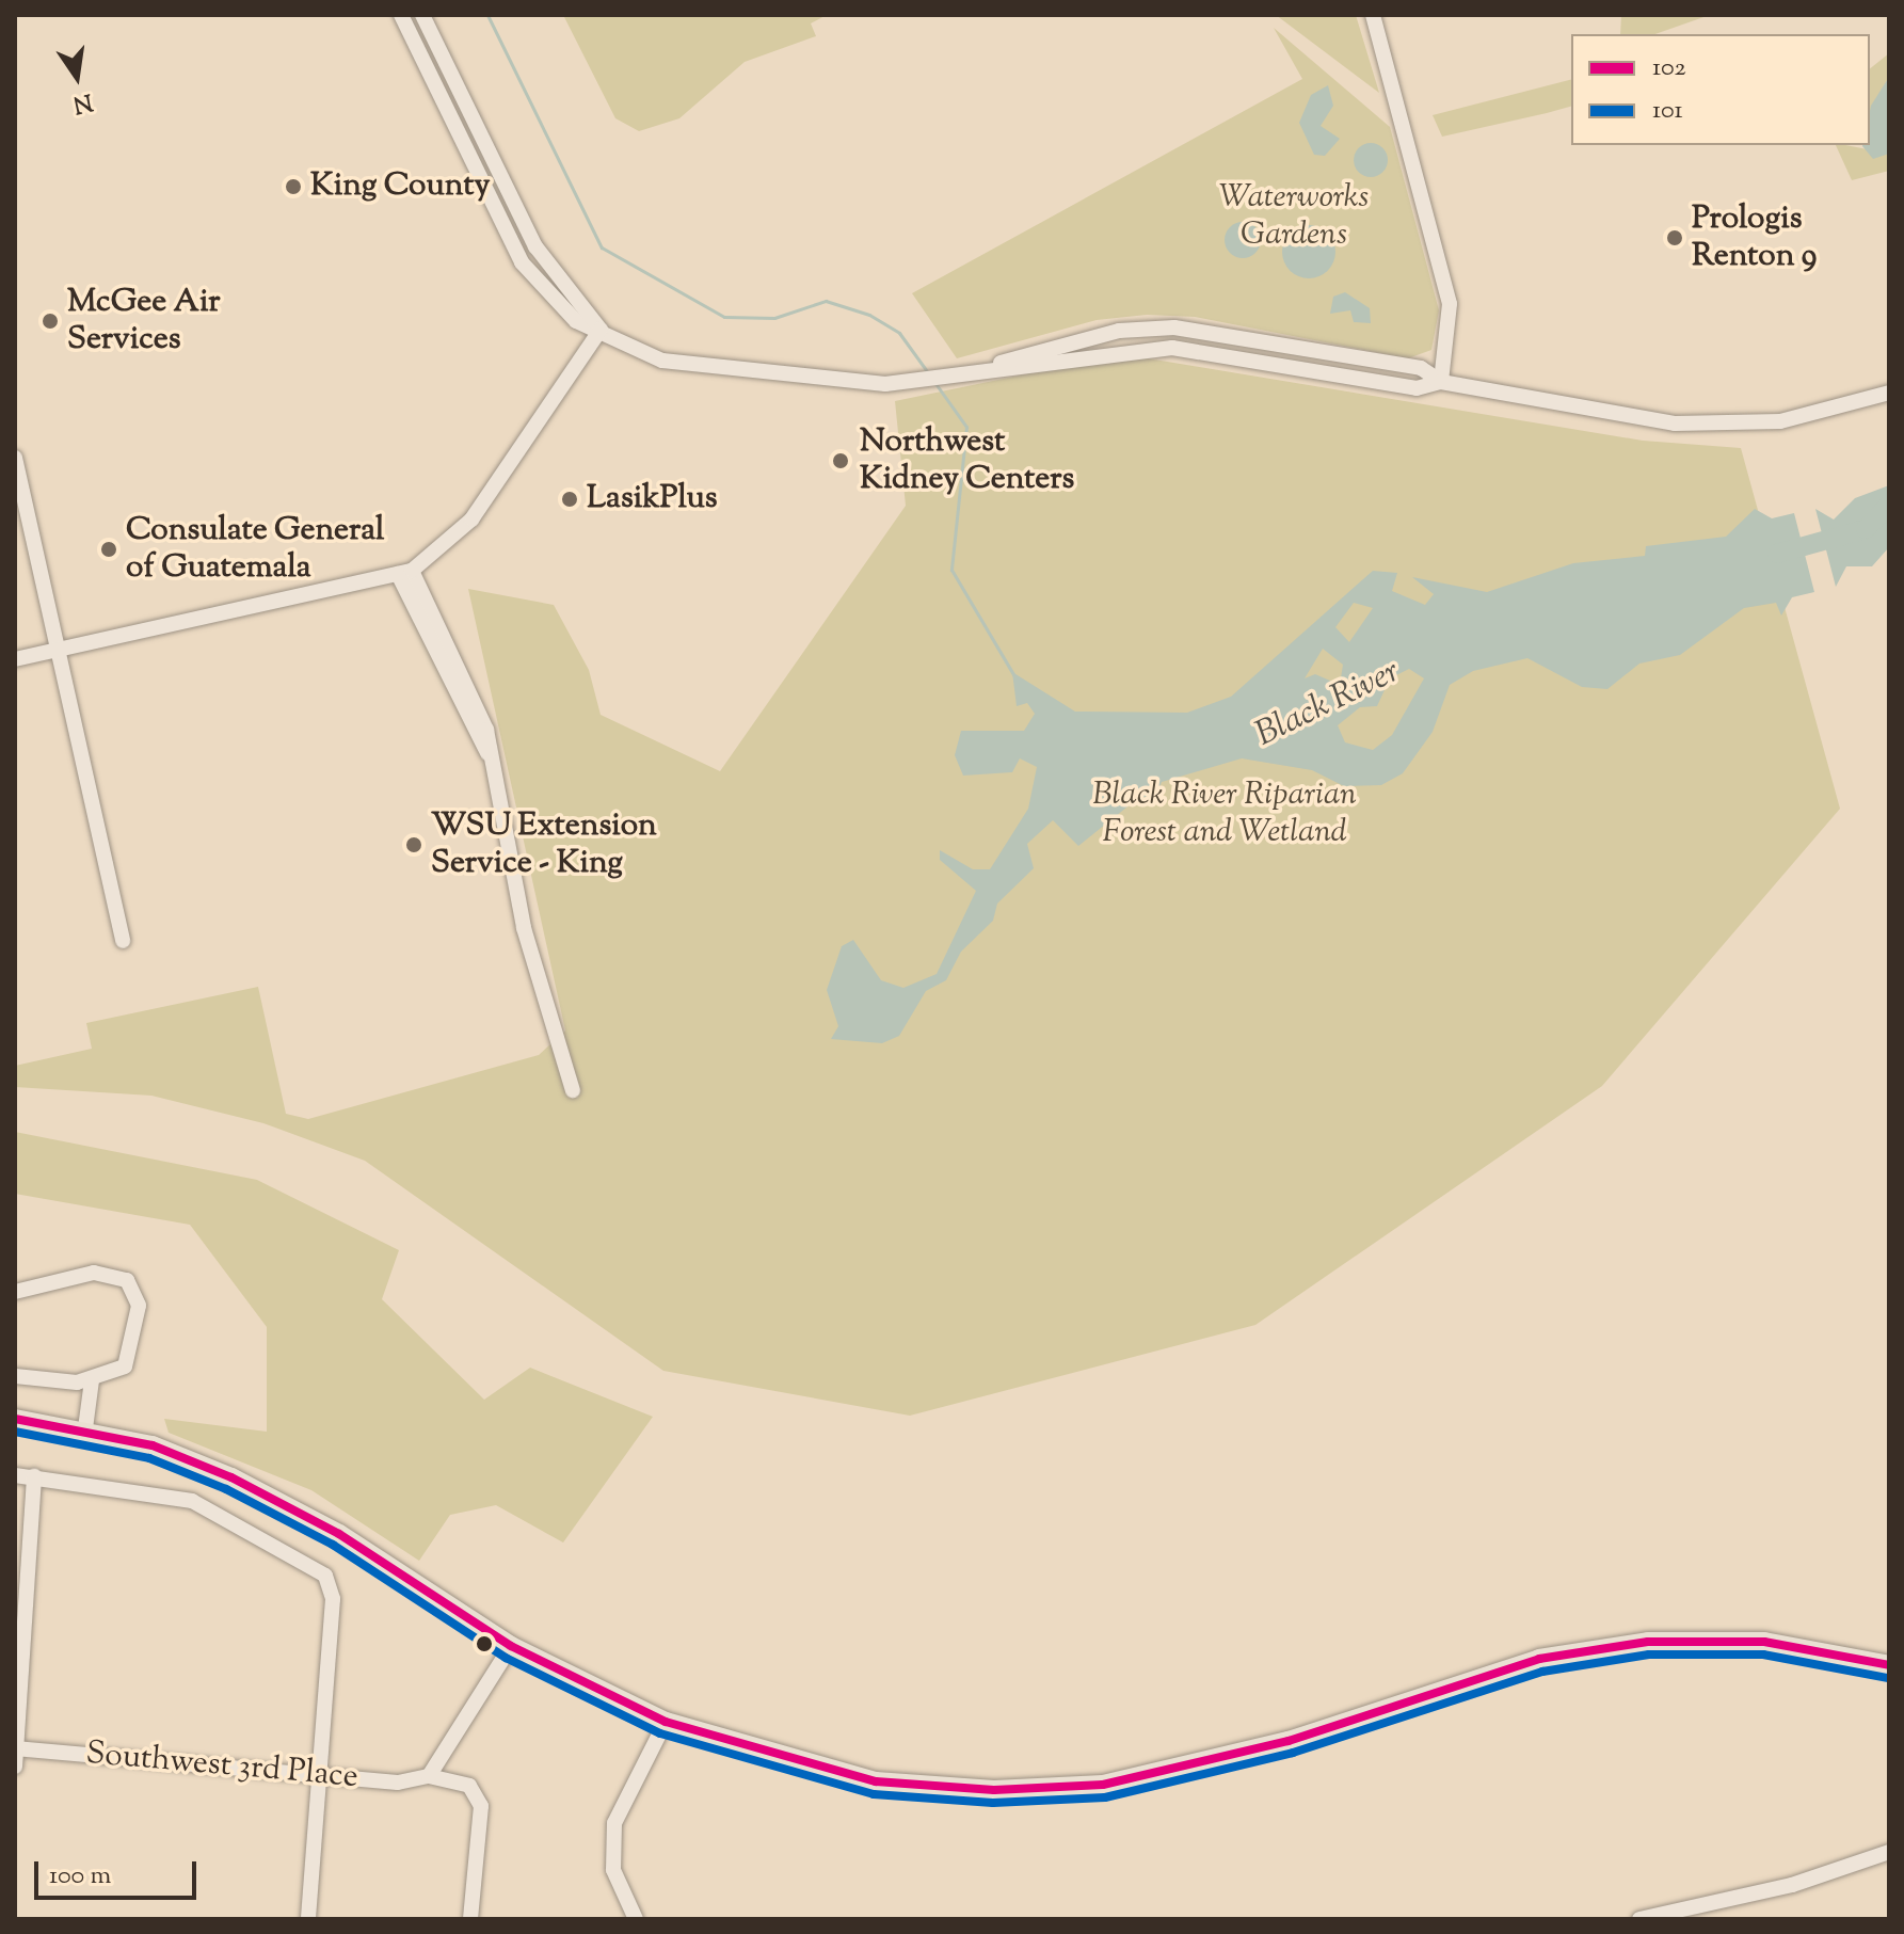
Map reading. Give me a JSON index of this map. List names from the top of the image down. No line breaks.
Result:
{"streets":{"street":["Southwest 3rd Place"]},"water":["Black River"],"parks":["Waterworks Gardens","Black River Riparian Forest and Wetland"],"places":["King County","Prologis Renton 9","McGee Air Services","Northwest Kidney Centers","LasikPlus","Consulate General of Guatemala","WSU Extension Service - King"],"lines":["transit line 102","transit line 101"],"legend":["102","101"],"scale_bar":"100 m","north":"bottom"}
